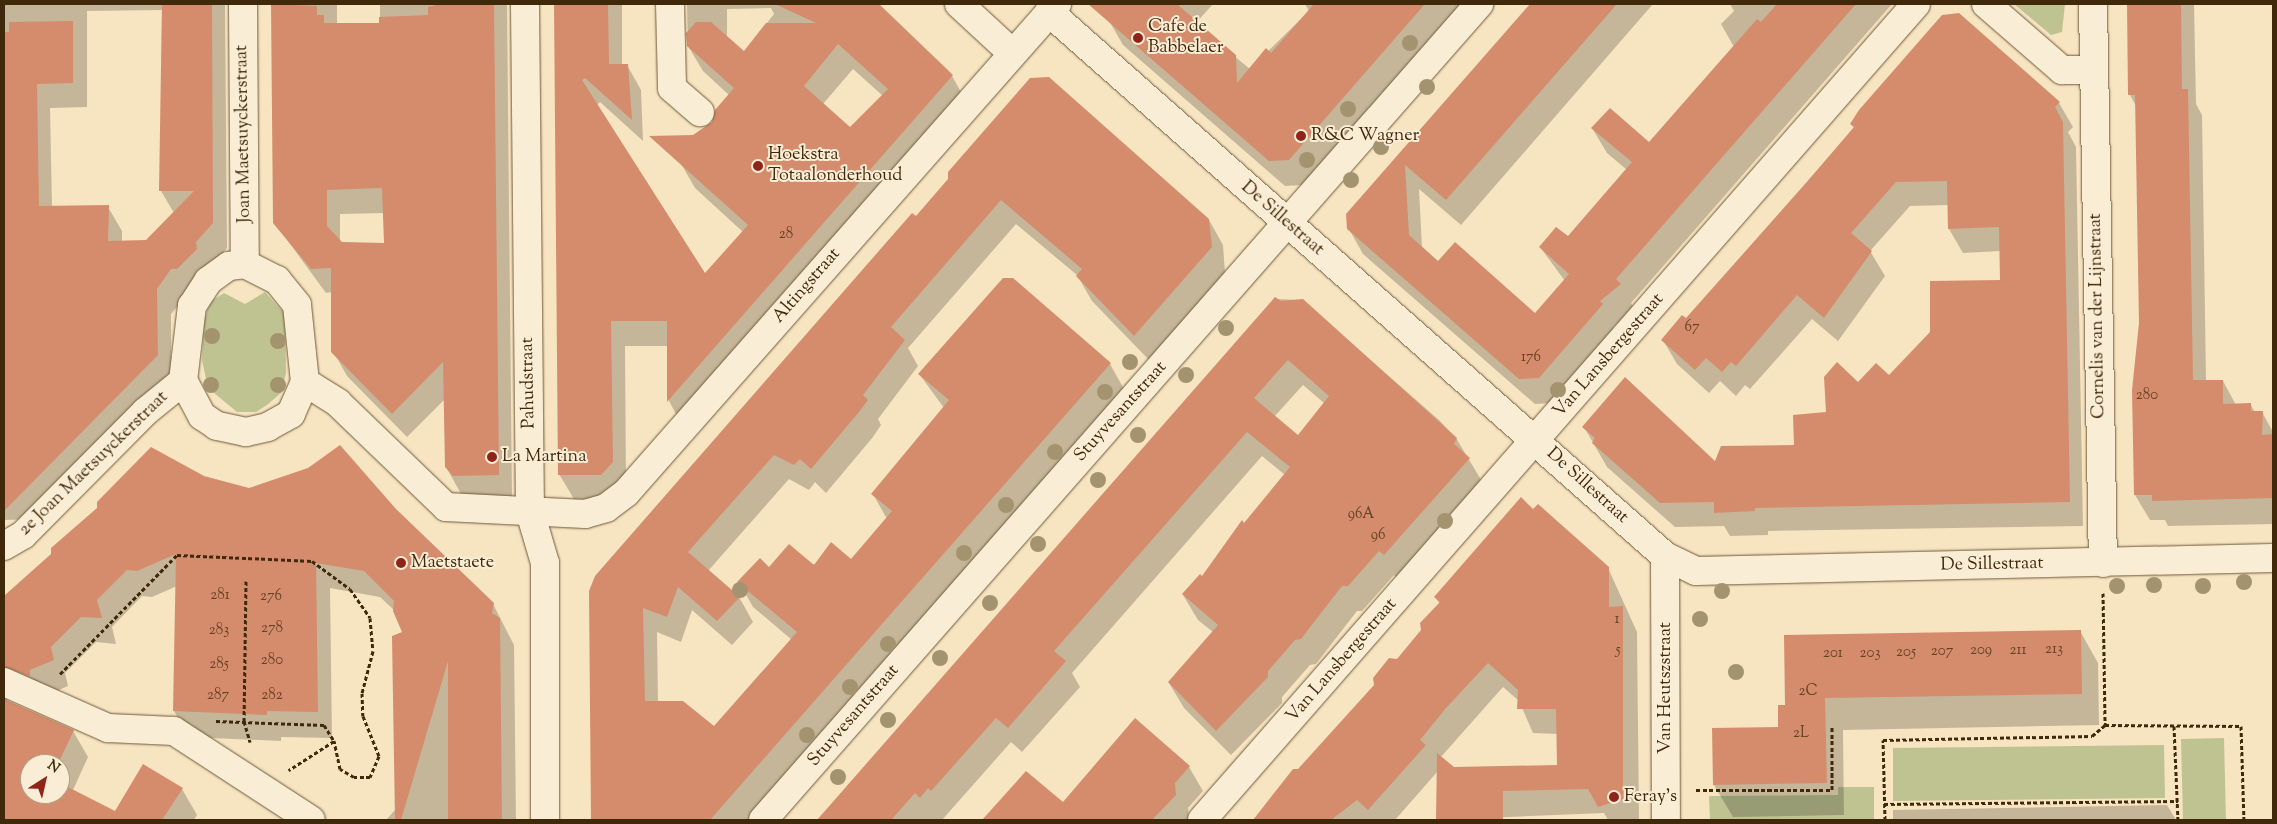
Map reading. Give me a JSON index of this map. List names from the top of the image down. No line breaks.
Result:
{"streets":{"street":["Joan Maetsuyckerstraat","De Sillestraat","Altingstraat","Cornelis van der Lijnstraat","Van Lansbergestraat","Pahudstraat","Stuyvesantstraat","2e Joan Maetsuyckerstraat","Van Heutszstraat"]},"crossings":[["Joan Maetsuyckerstraat","Altingstraat"],["Joan Maetsuyckerstraat","2e Joan Maetsuyckerstraat"],["De Sillestraat","Altingstraat"],["De Sillestraat","Cornelis van der Lijnstraat"],["De Sillestraat","Van Lansbergestraat"],["De Sillestraat","Stuyvesantstraat"],["De Sillestraat","Van Heutszstraat"],["Altingstraat","Pahudstraat"],["Altingstraat","2e Joan Maetsuyckerstraat"]],"places":["Cafe de Babbelaer","R&C Wagner","Hoekstra Totaalonderhoud","La Martina","Maetstaete","Feray's"],"house_numbers":["28","67","176","280","96A","96","281","276","1","278","283","213","5","209","211","207","205","201","203","280","285","2C","287","282","2L"],"north":"top right"}
